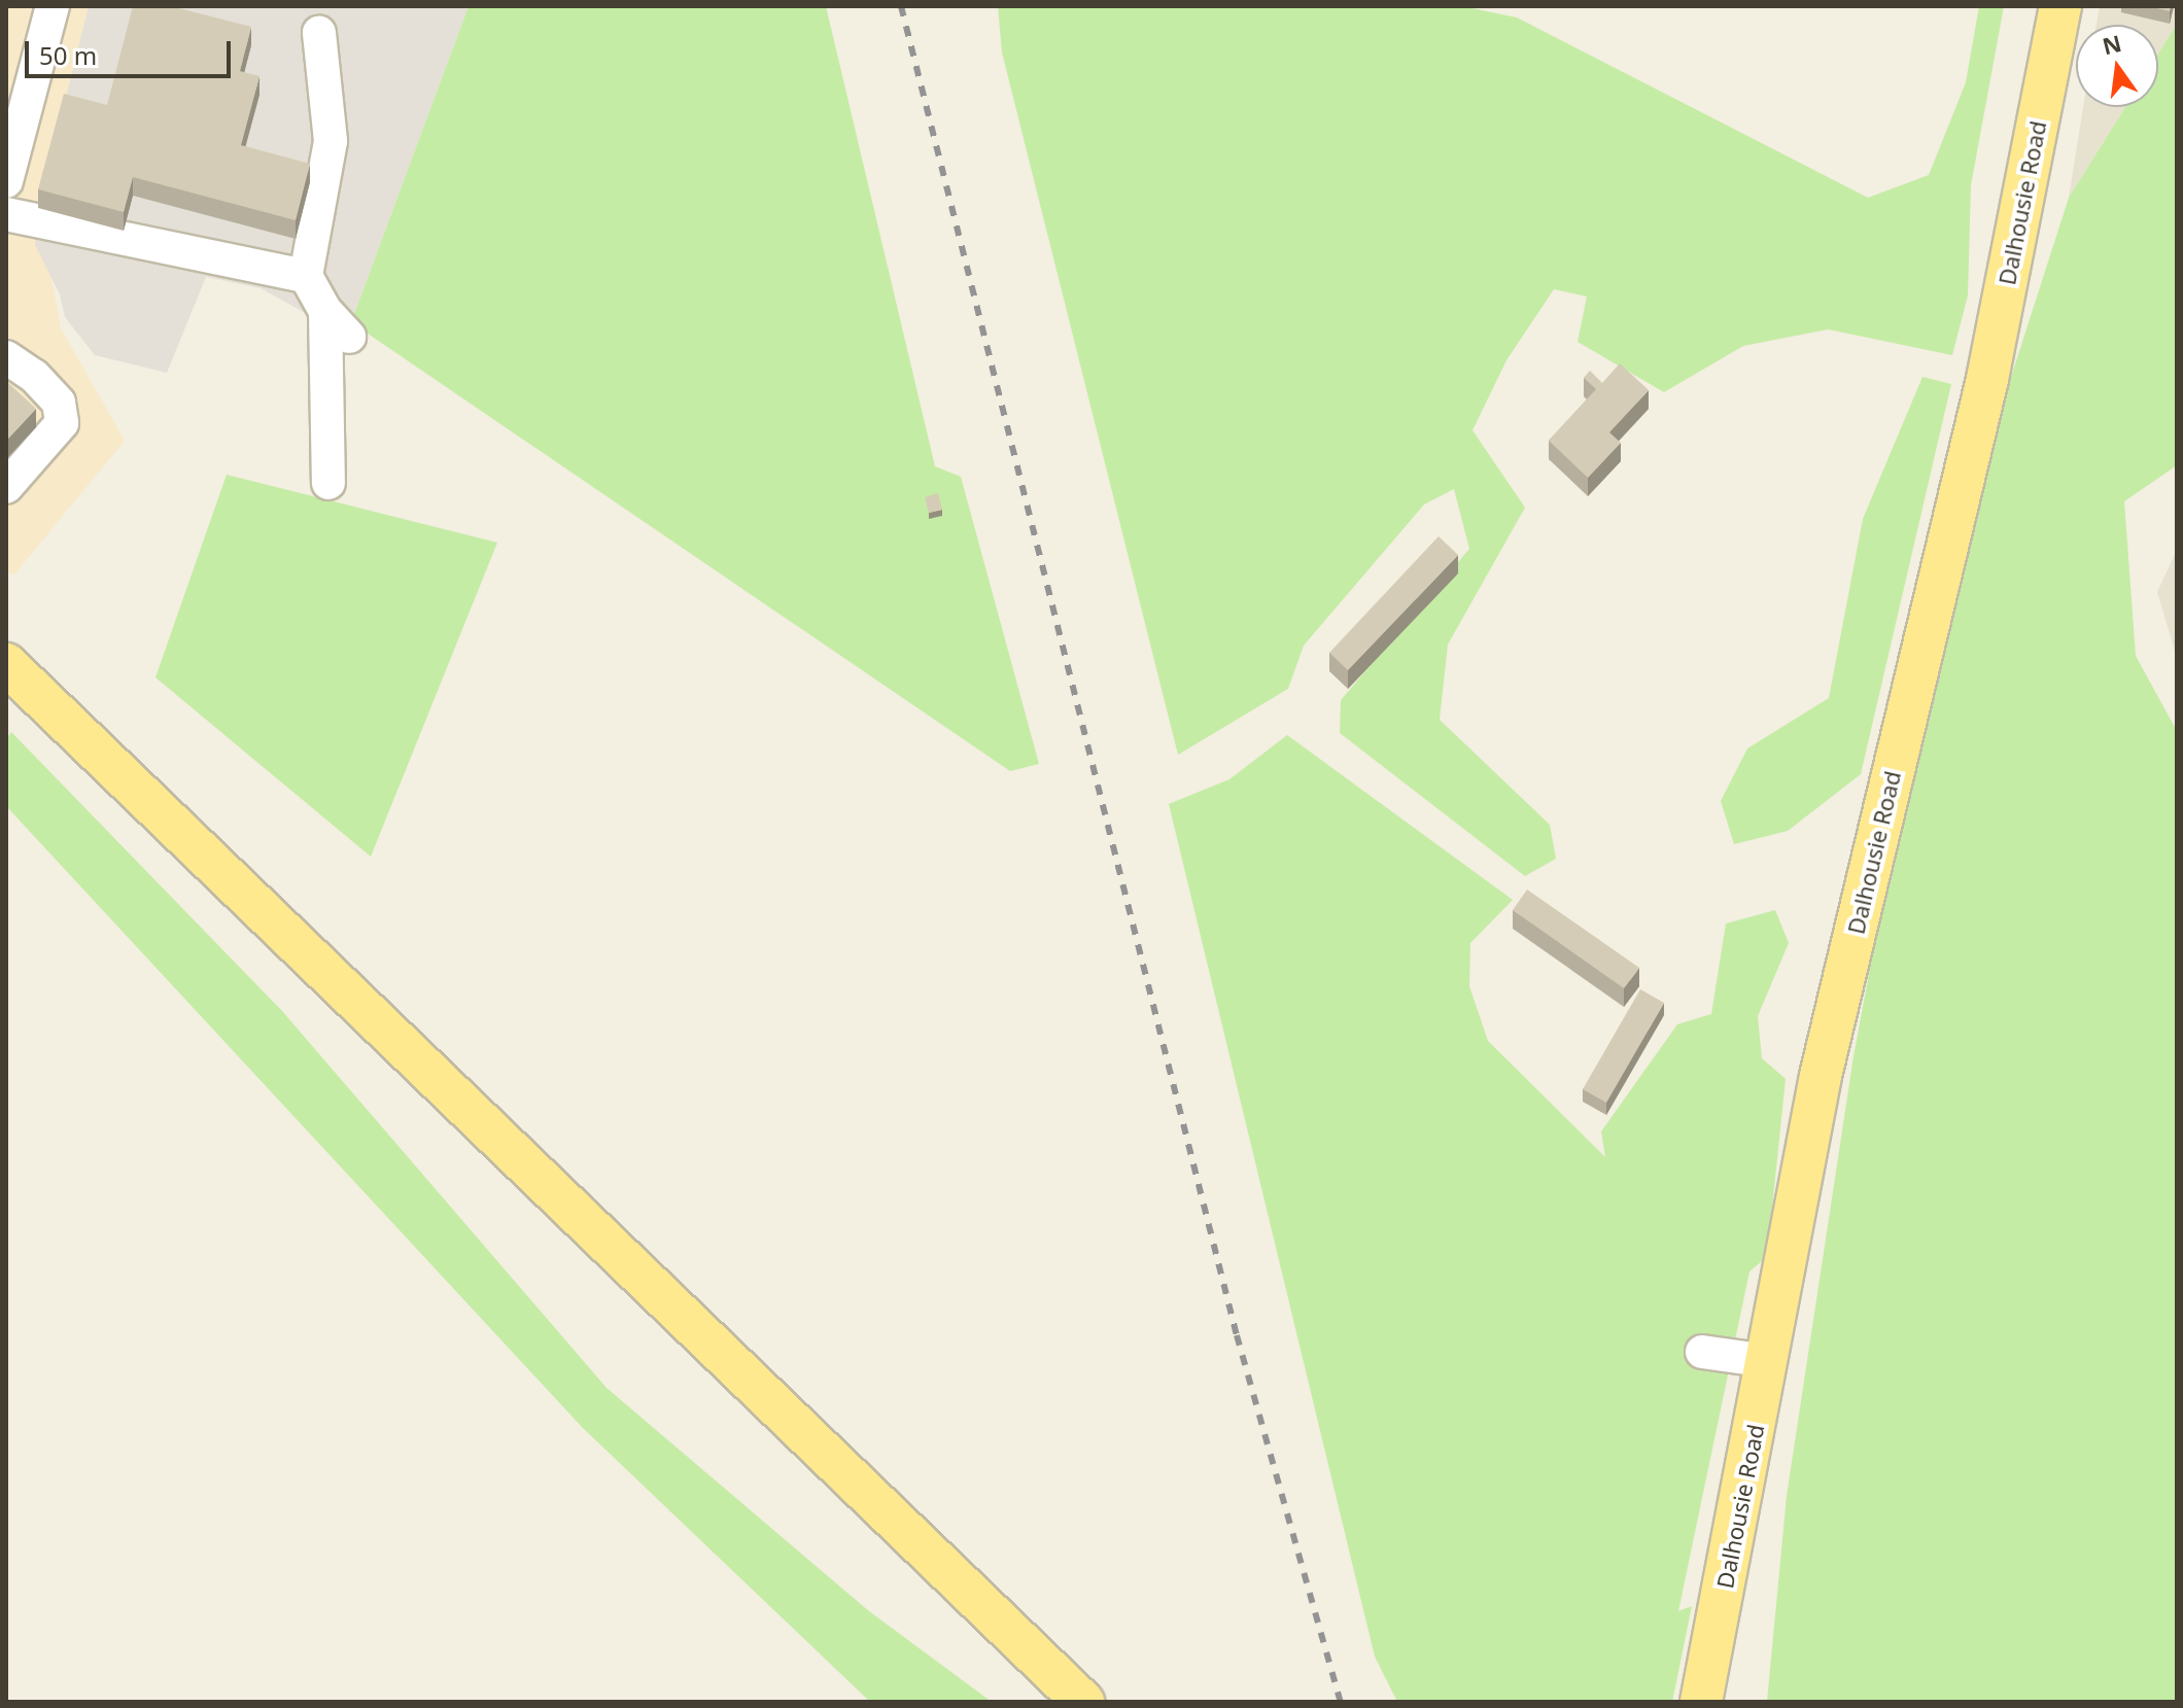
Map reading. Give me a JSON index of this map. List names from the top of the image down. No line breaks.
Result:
{"streets":{"main road":["Dalhousie Road"]},"scale_bar":"50 m","north":"top"}
